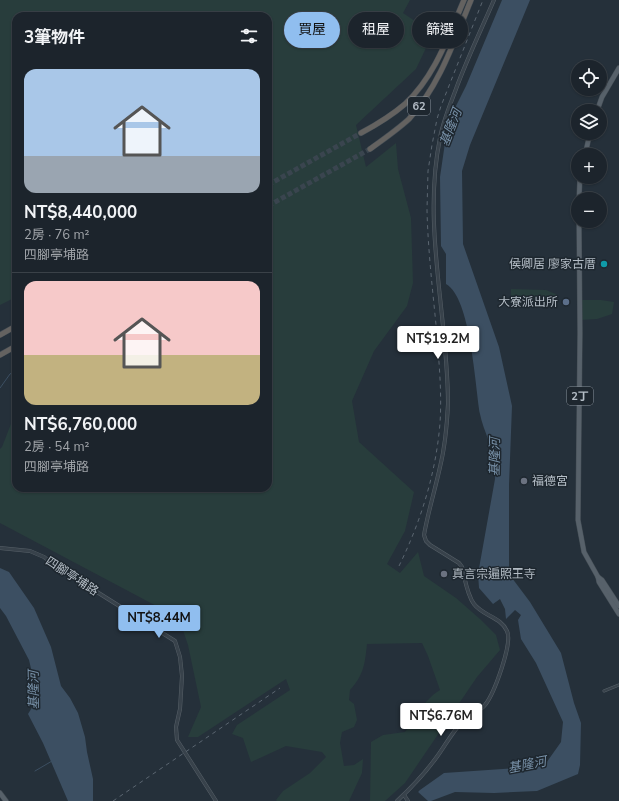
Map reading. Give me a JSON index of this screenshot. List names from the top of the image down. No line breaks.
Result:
{"streets":{"highway":["62"],"main road":["2丁"],"street":["四腳亭埔路"]},"water":["基隆河"],"places":["侯卿居 廖家古厝","大寮派出所","福德宮","真言宗遍照王寺"],"page":{"chip":["買屋","租屋","篩選"],"heading":"3筆物件","map_buttons":["+","−"],"list":[{"name":"NT$8,440,000","note":"2房 · 76 m² · 四腳亭埔路"},{"name":"NT$6,760,000","note":"2房 · 54 m² · 四腳亭埔路"}],"price":["NT$19.2M","NT$8.44M","NT$6.76M"]}}
